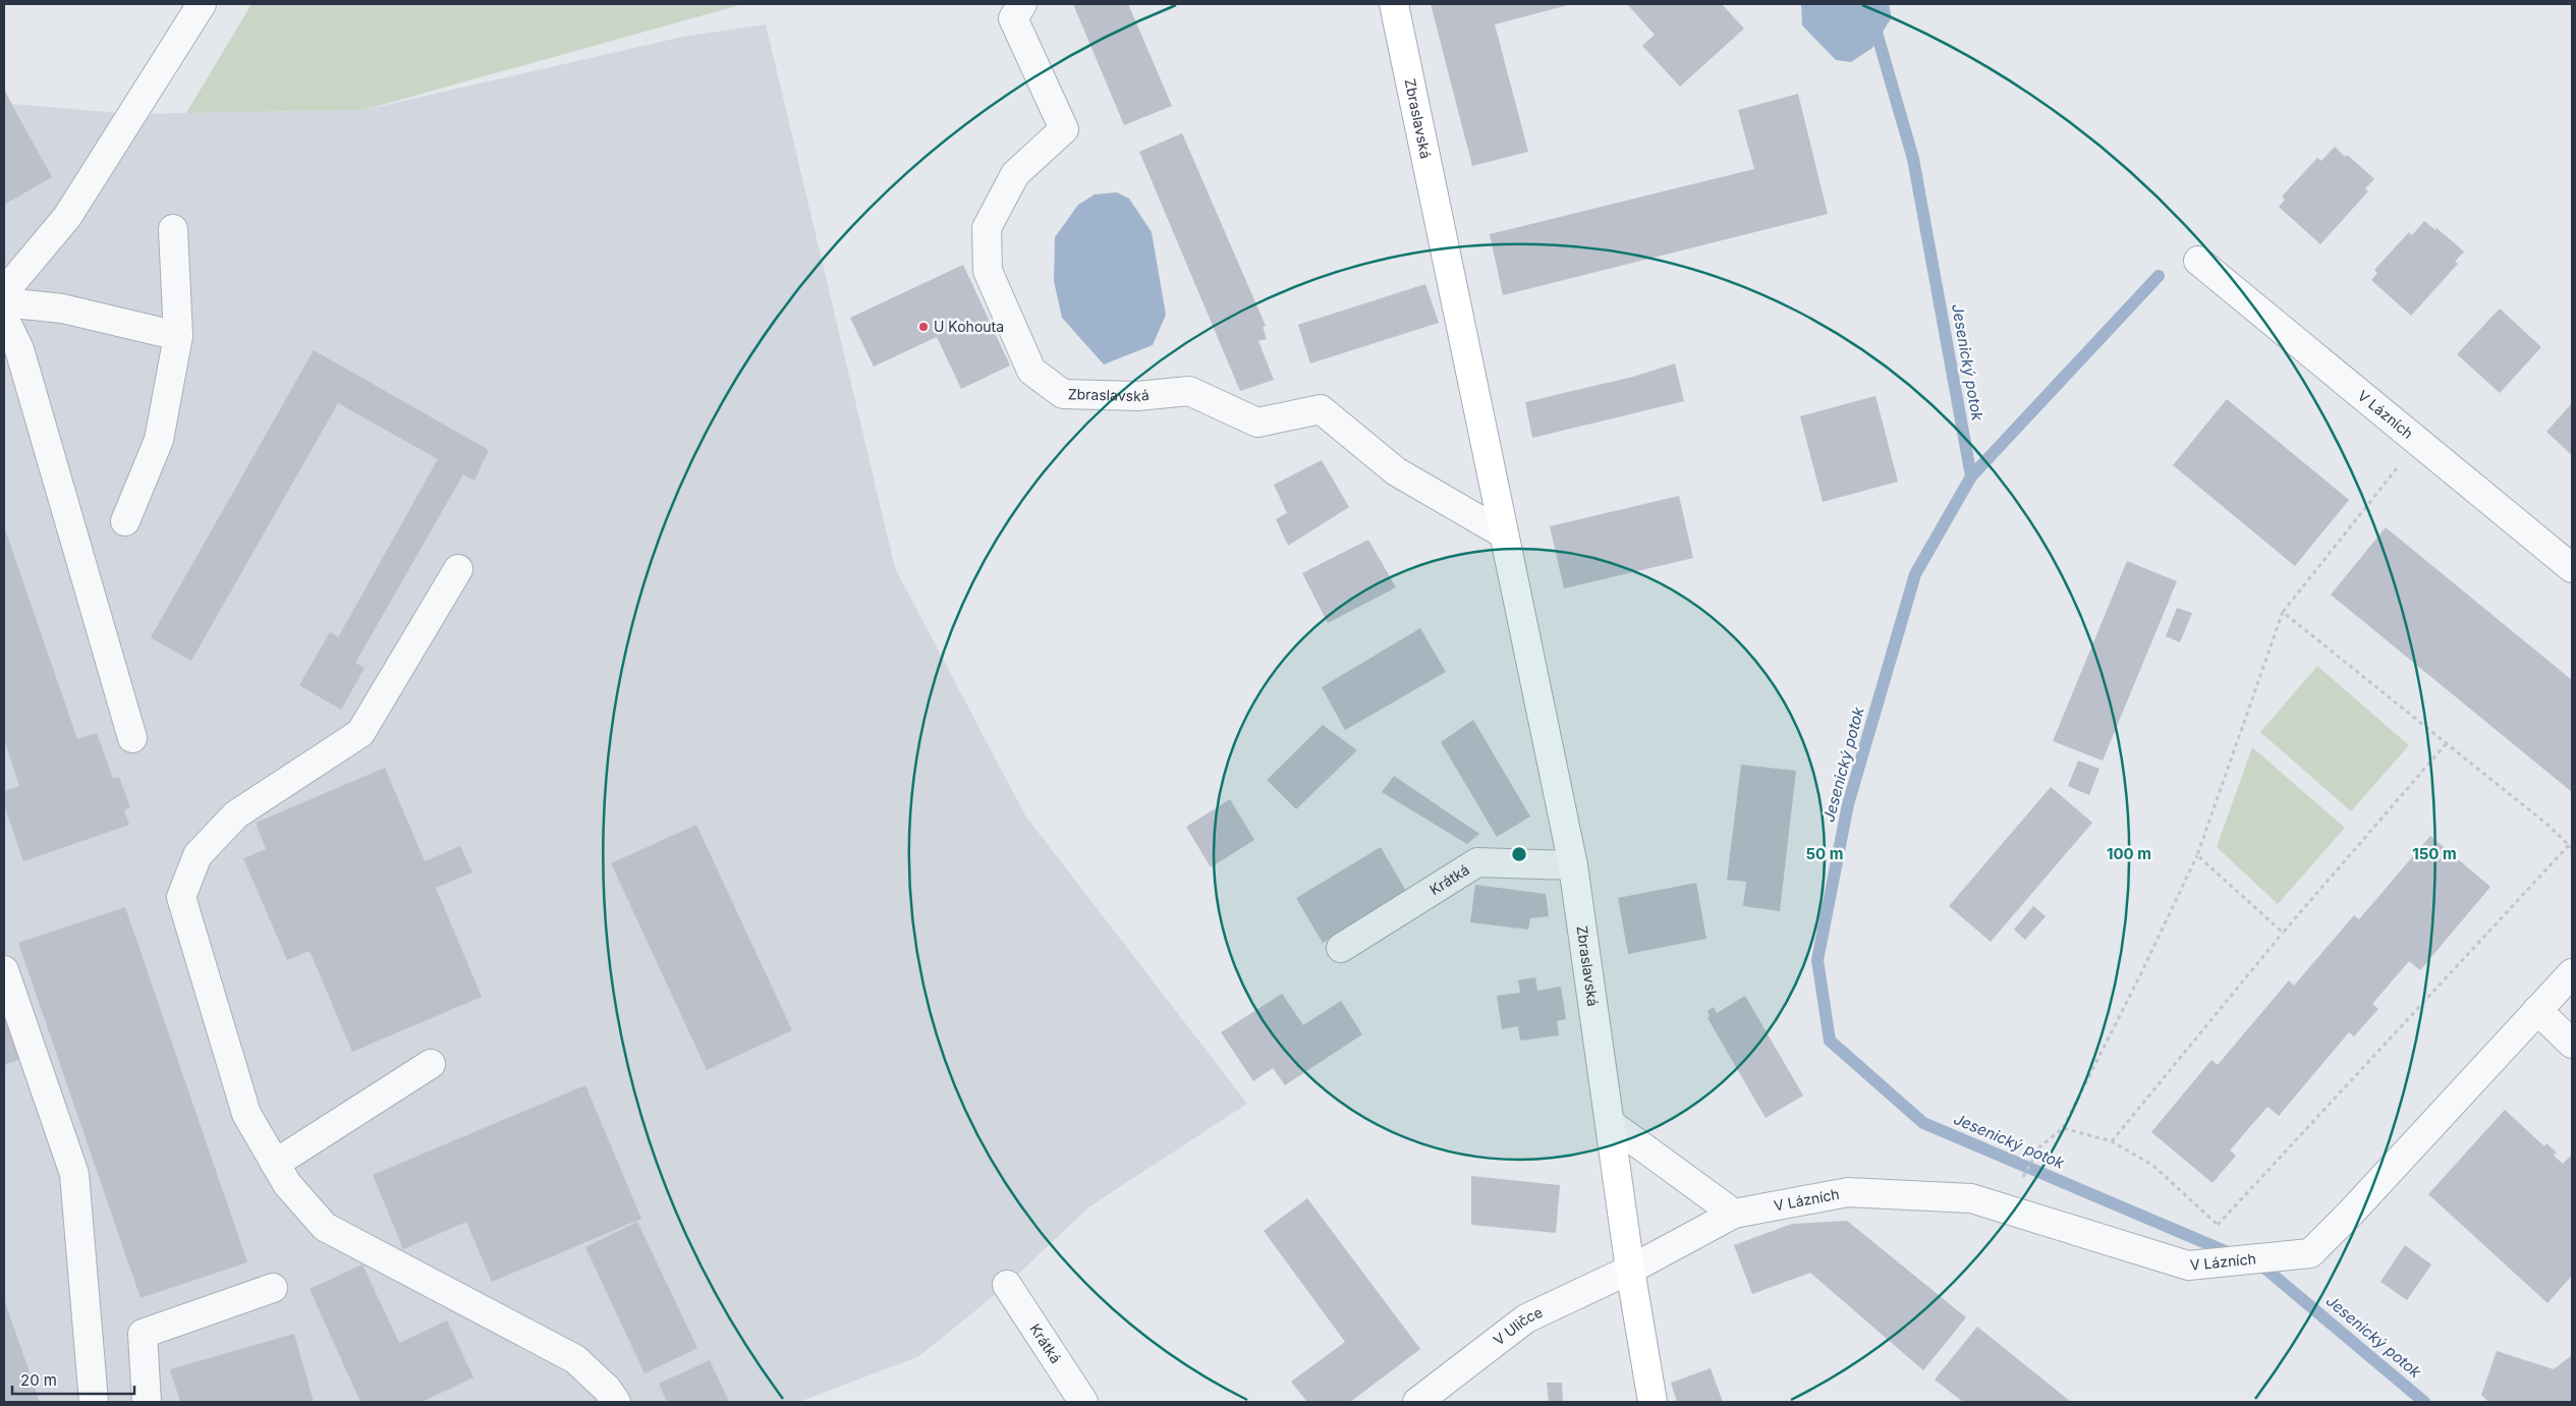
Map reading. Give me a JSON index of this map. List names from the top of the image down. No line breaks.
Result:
{"streets":{"main road":["Zbraslavská"],"street":["V Lázních","Krátká","V Uličce"]},"crossings":[["Zbraslavská","V Lázních"],["Zbraslavská","Krátká"],["Zbraslavská","V Uličce"],["V Lázních","V Uličce"]],"water":["Jesenický potok"],"places":["U Kohouta"],"scale_bar":"20 m","rings":["50 m","100 m","150 m"]}
